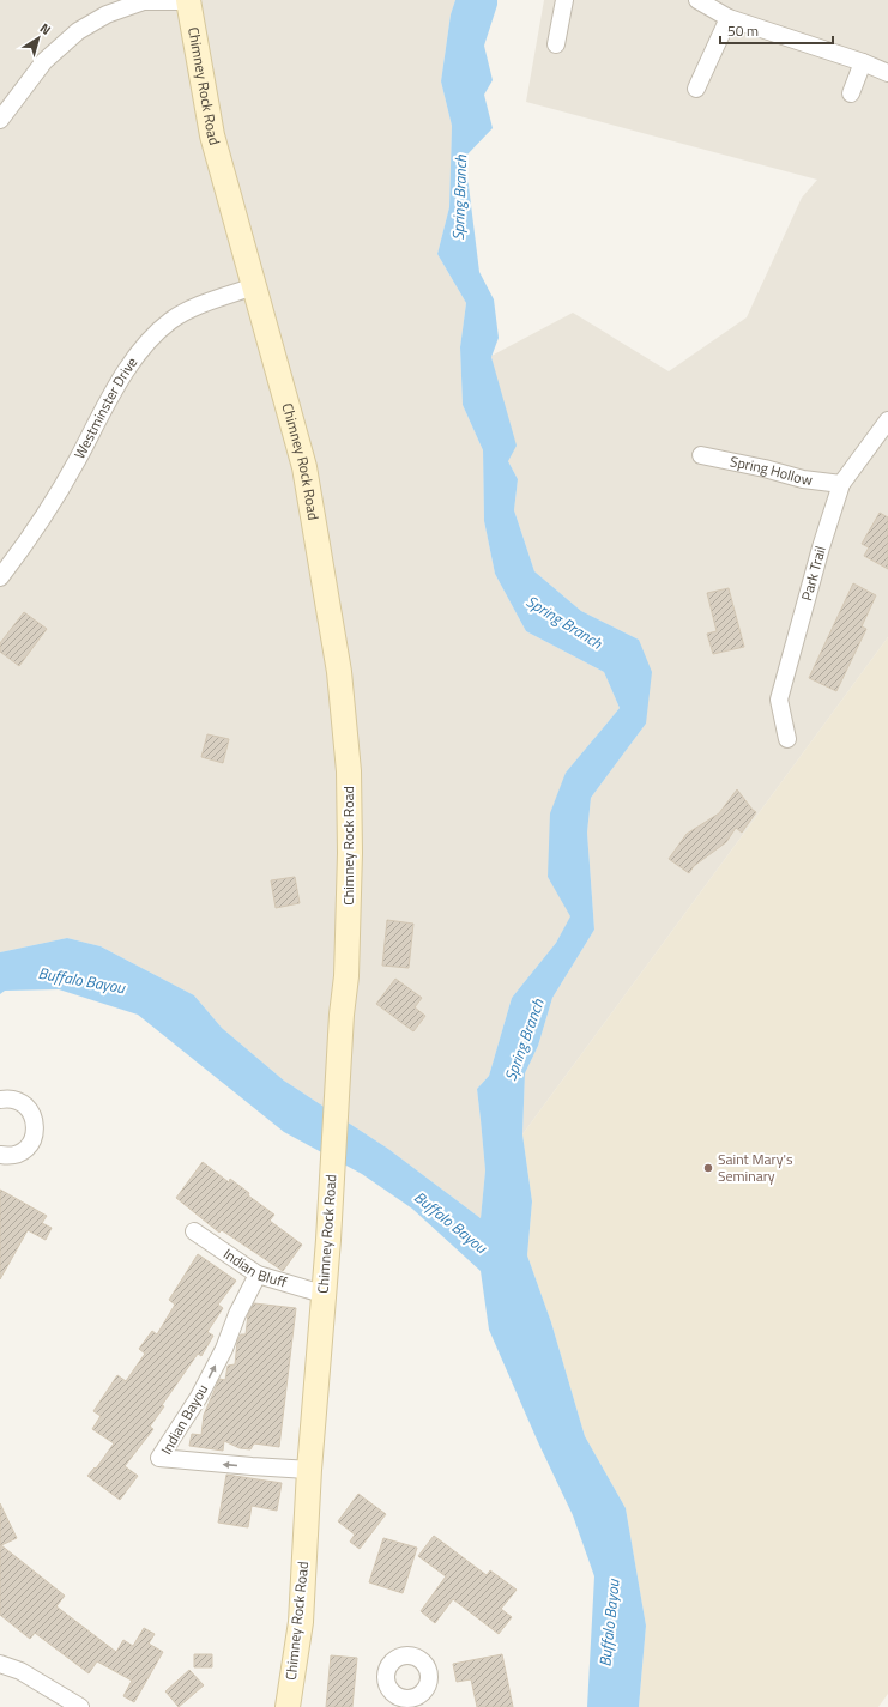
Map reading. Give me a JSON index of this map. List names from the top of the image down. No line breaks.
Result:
{"streets":{"main road":["Chimney Rock Road"],"street":["Westminster Drive","Spring Hollow","Park Trail","Indian Bluff","Indian Bayou"]},"crossings":[["Chimney Rock Road","Westminster Drive"],["Chimney Rock Road","Indian Bluff"],["Chimney Rock Road","Indian Bayou"],["Spring Hollow","Park Trail"],["Indian Bluff","Indian Bayou"]],"water":["Spring Branch","Buffalo Bayou"],"places":["Saint Mary's Seminary"],"scale_bar":"50 m","north":"top right"}
